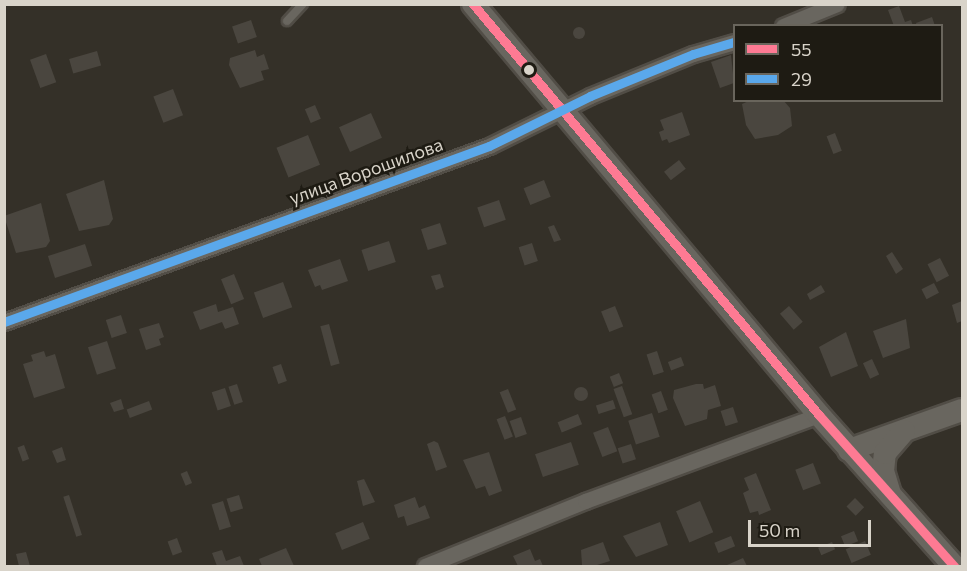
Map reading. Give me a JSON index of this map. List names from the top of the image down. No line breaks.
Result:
{"streets":{"street":["улица Ворошилова"]},"lines":["transit line 55","transit line 29"],"legend":["55","29"],"scale_bar":"50 m"}
